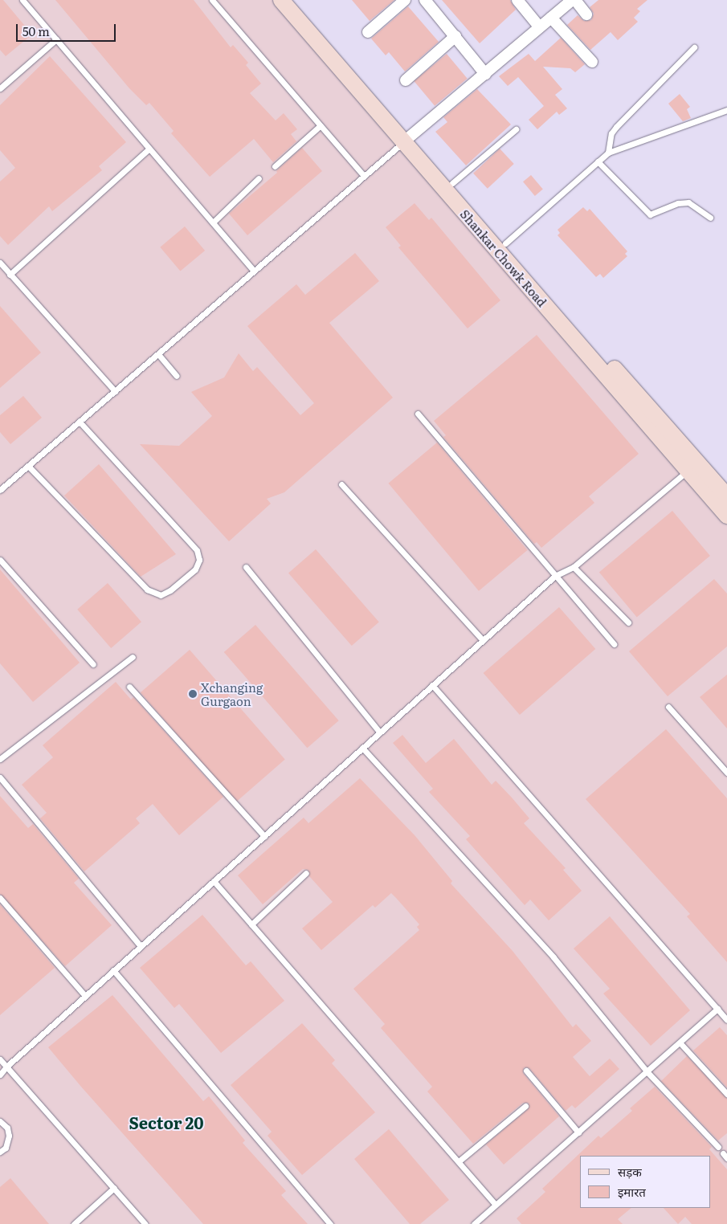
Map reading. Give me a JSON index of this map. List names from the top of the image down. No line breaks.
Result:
{"streets":{"main road":["Shankar Chowk Road"]},"districts":["Sector 20"],"places":["Xchanging Gurgaon"],"legend":["सड़क","इमारत"],"scale_bar":"50 m"}
